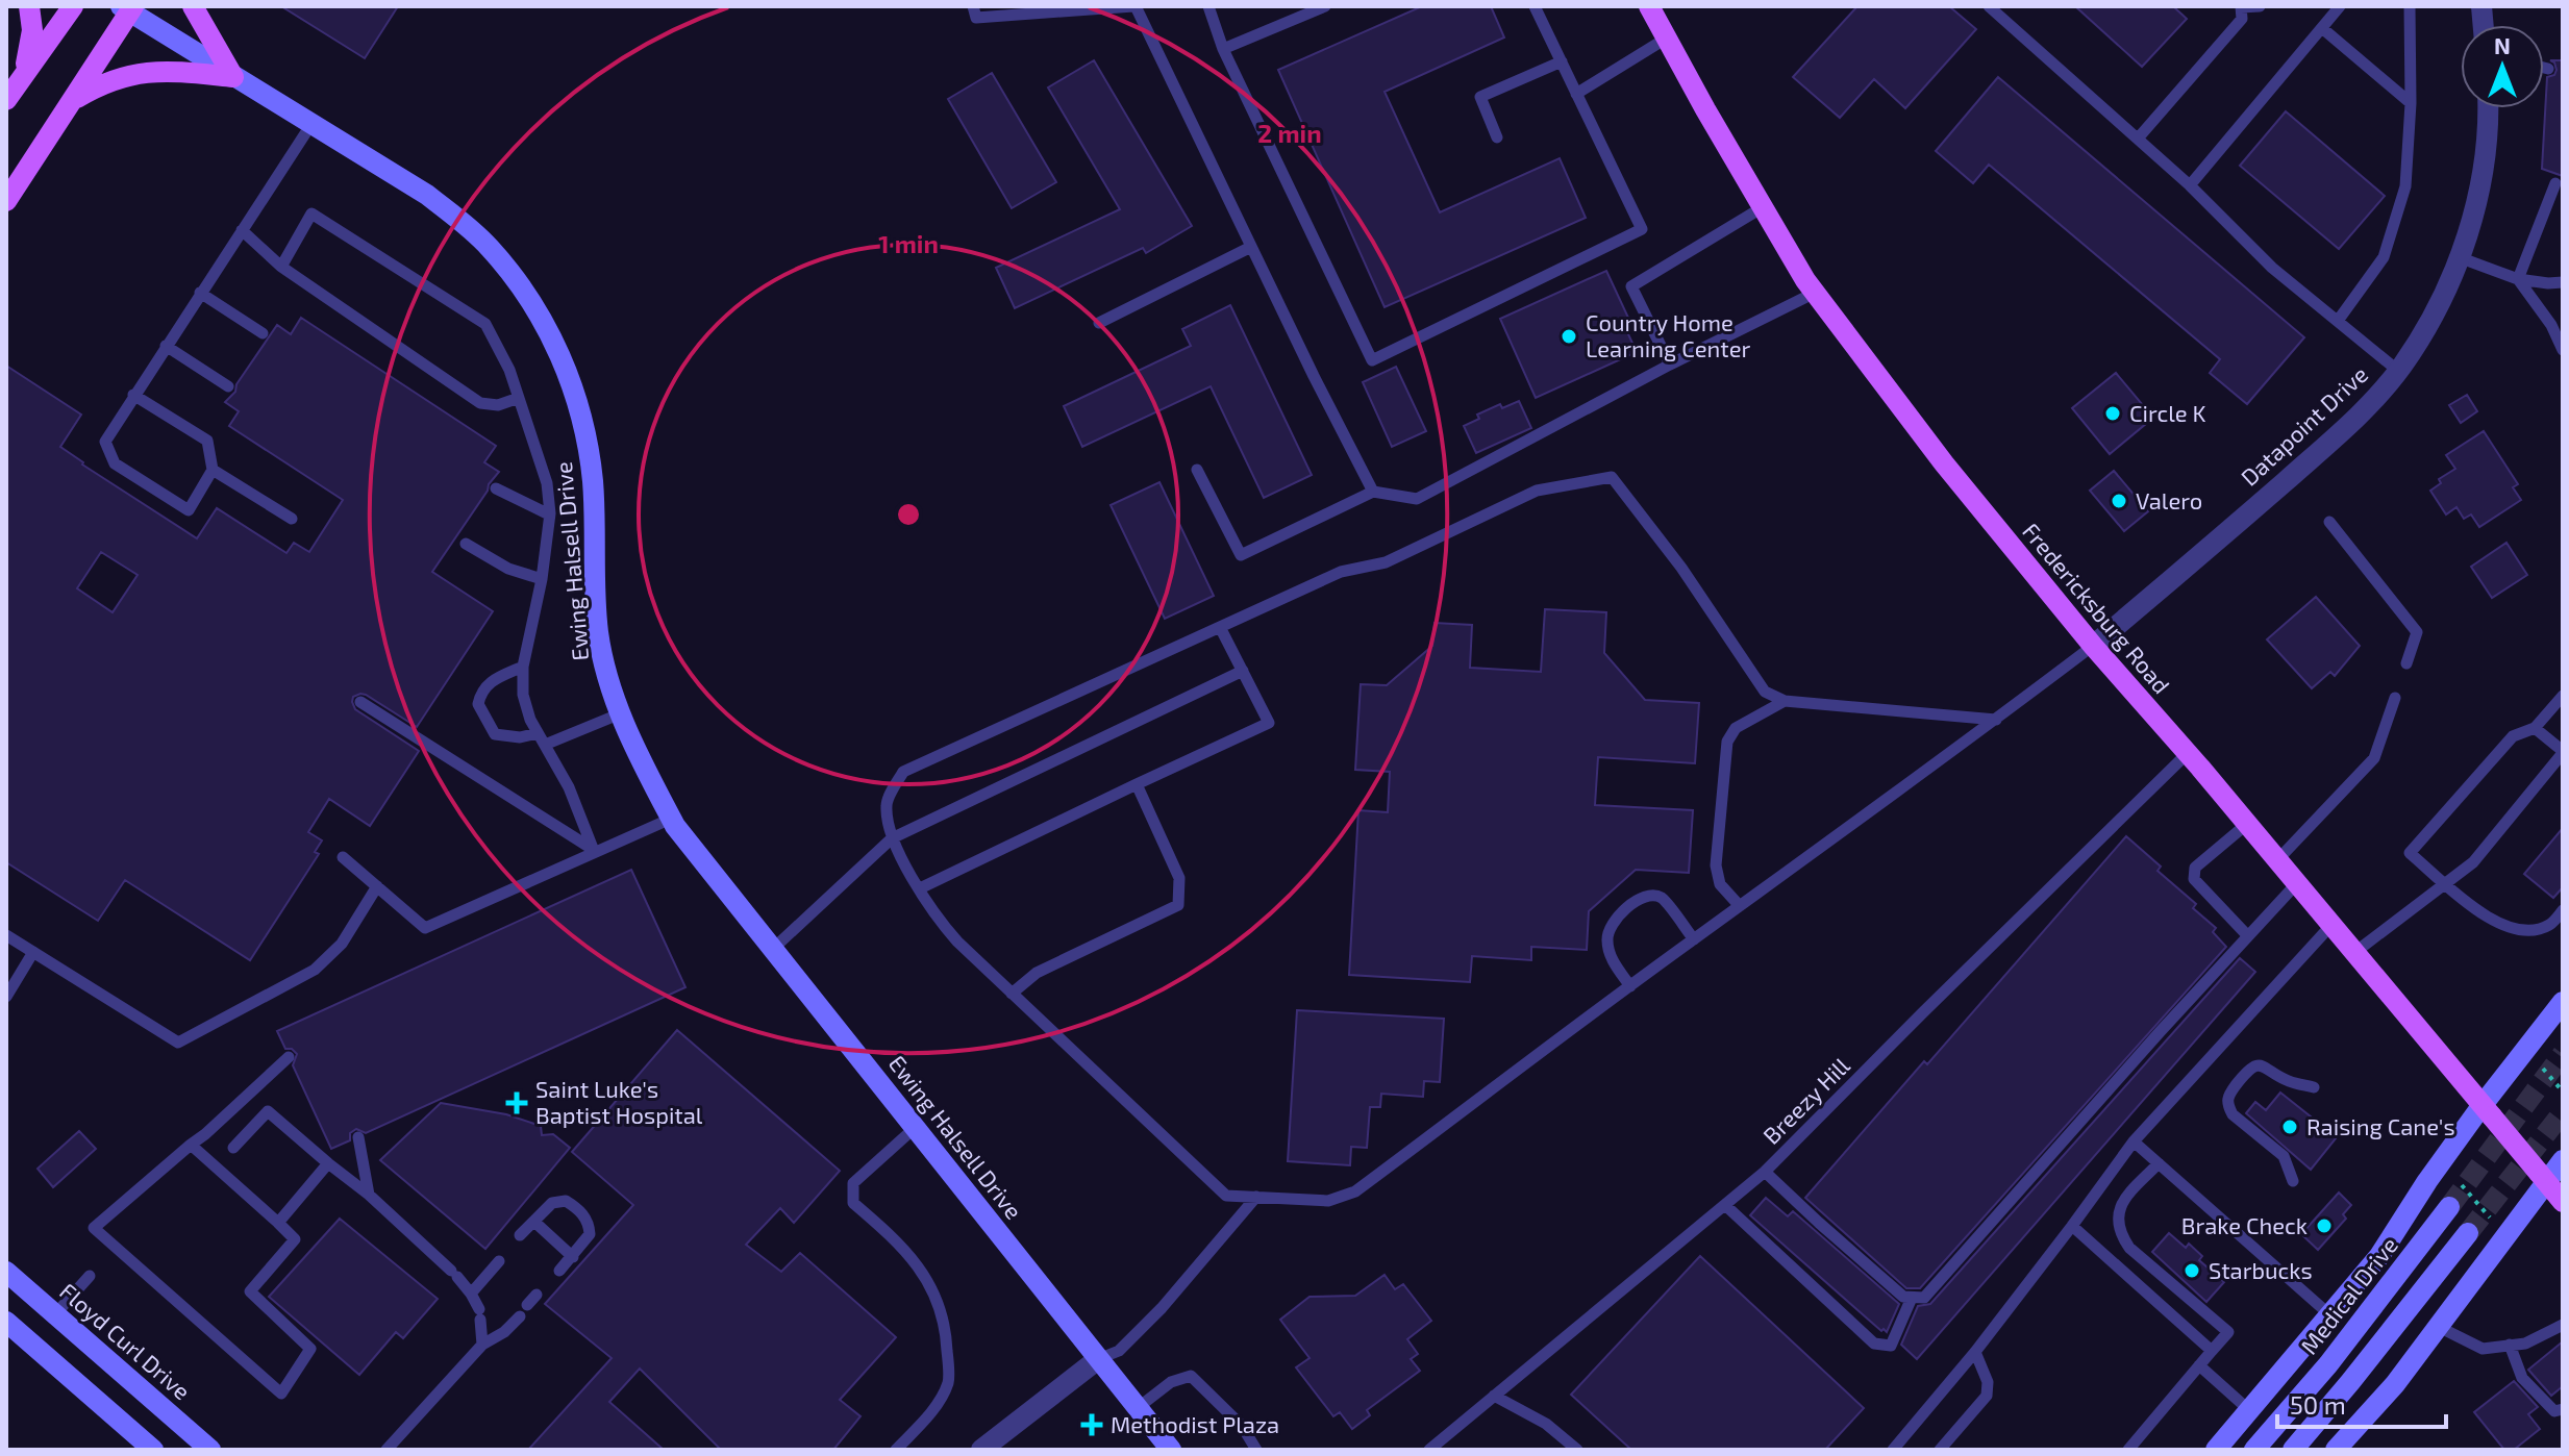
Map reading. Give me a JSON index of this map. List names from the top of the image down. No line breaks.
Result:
{"streets":{"main road":["Fredericksburg Road"],"street":["Datapoint Drive","Ewing Halsell Drive","Medical Drive","Floyd Curl Drive"],"lane":["Breezy Hill"]},"crossings":[["Datapoint Drive","Fredericksburg Road"],["Fredericksburg Road","Breezy Hill"]],"places":{"other":["Country Home Learning Center","Circle K","Valero","Raising Cane's","Brake Check","Starbucks"],"health":["Saint Luke's Baptist Hospital","Methodist Plaza"]},"scale_bar":"50 m","north":"top","rings":["2 min","1 min"]}
